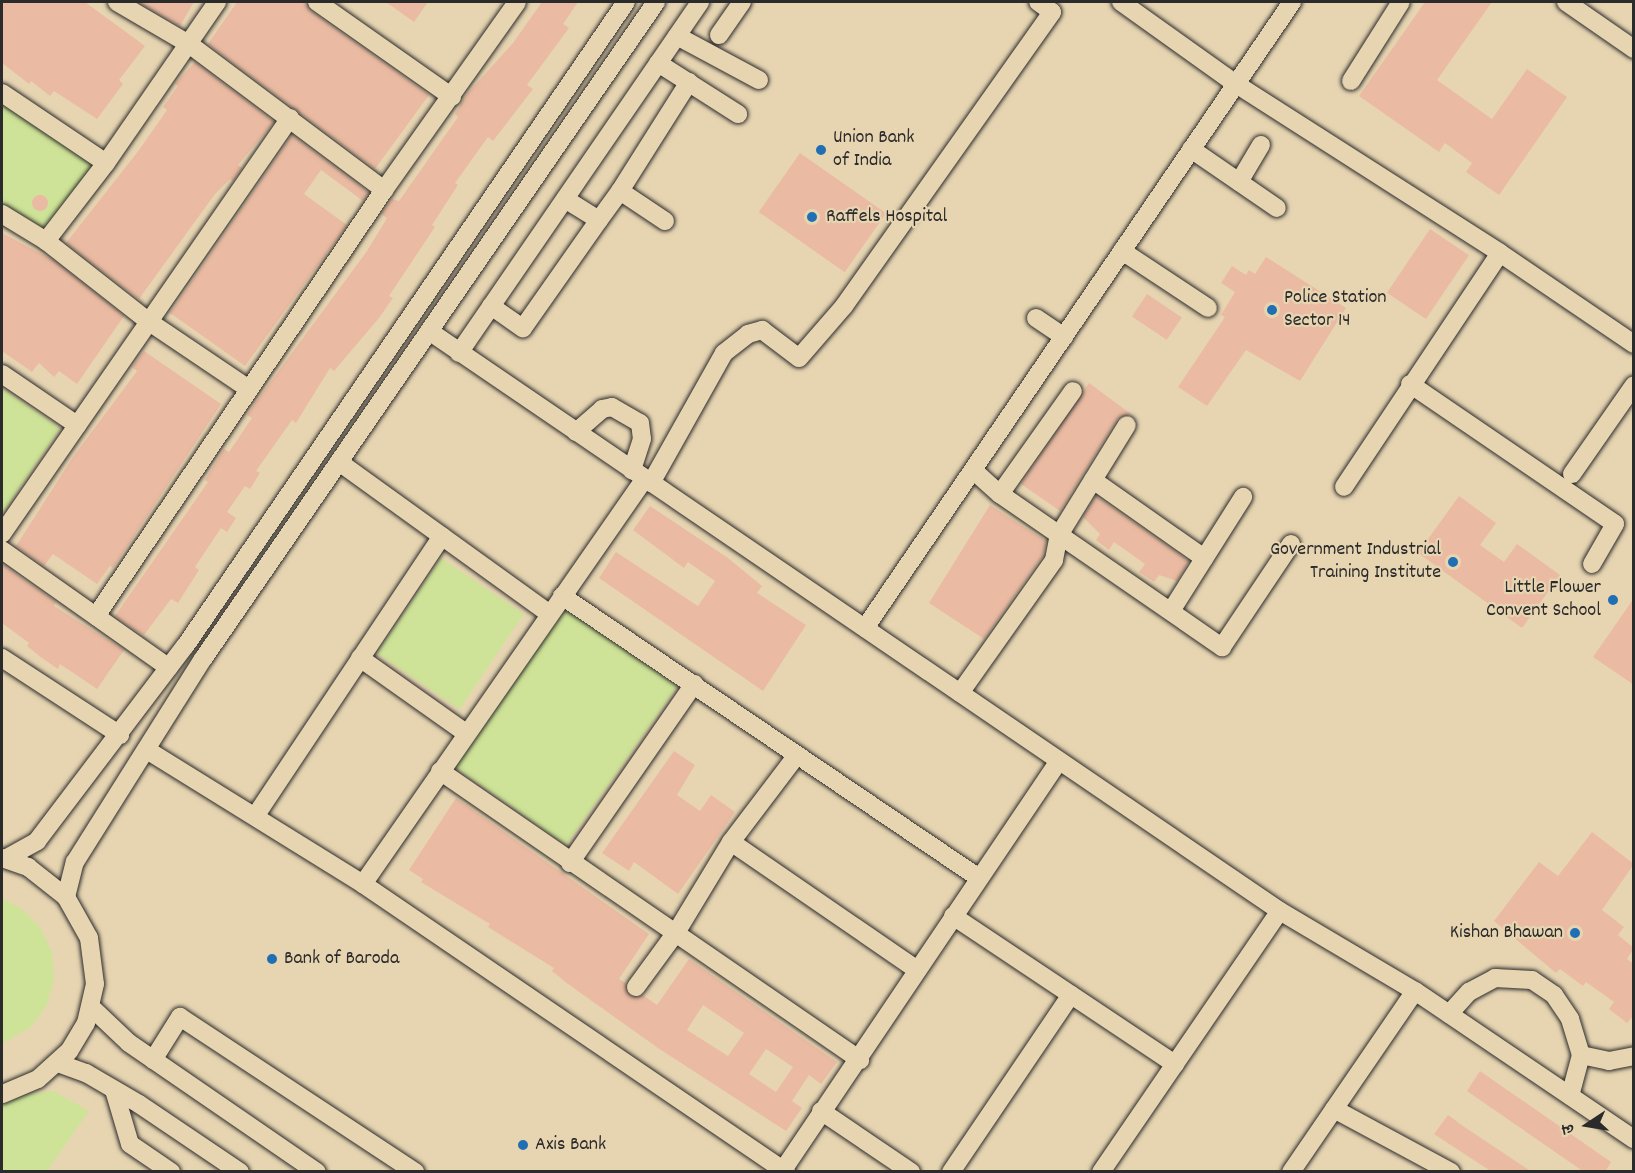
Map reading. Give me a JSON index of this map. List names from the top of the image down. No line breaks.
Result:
{"places":["Union Bank of India","Raffels Hospital","Police Station Sector 14","Government Industrial Training Institute","Little Flower Convent School","Kishan Bhawan","Bank of Baroda","Axis Bank"],"north":"left"}
